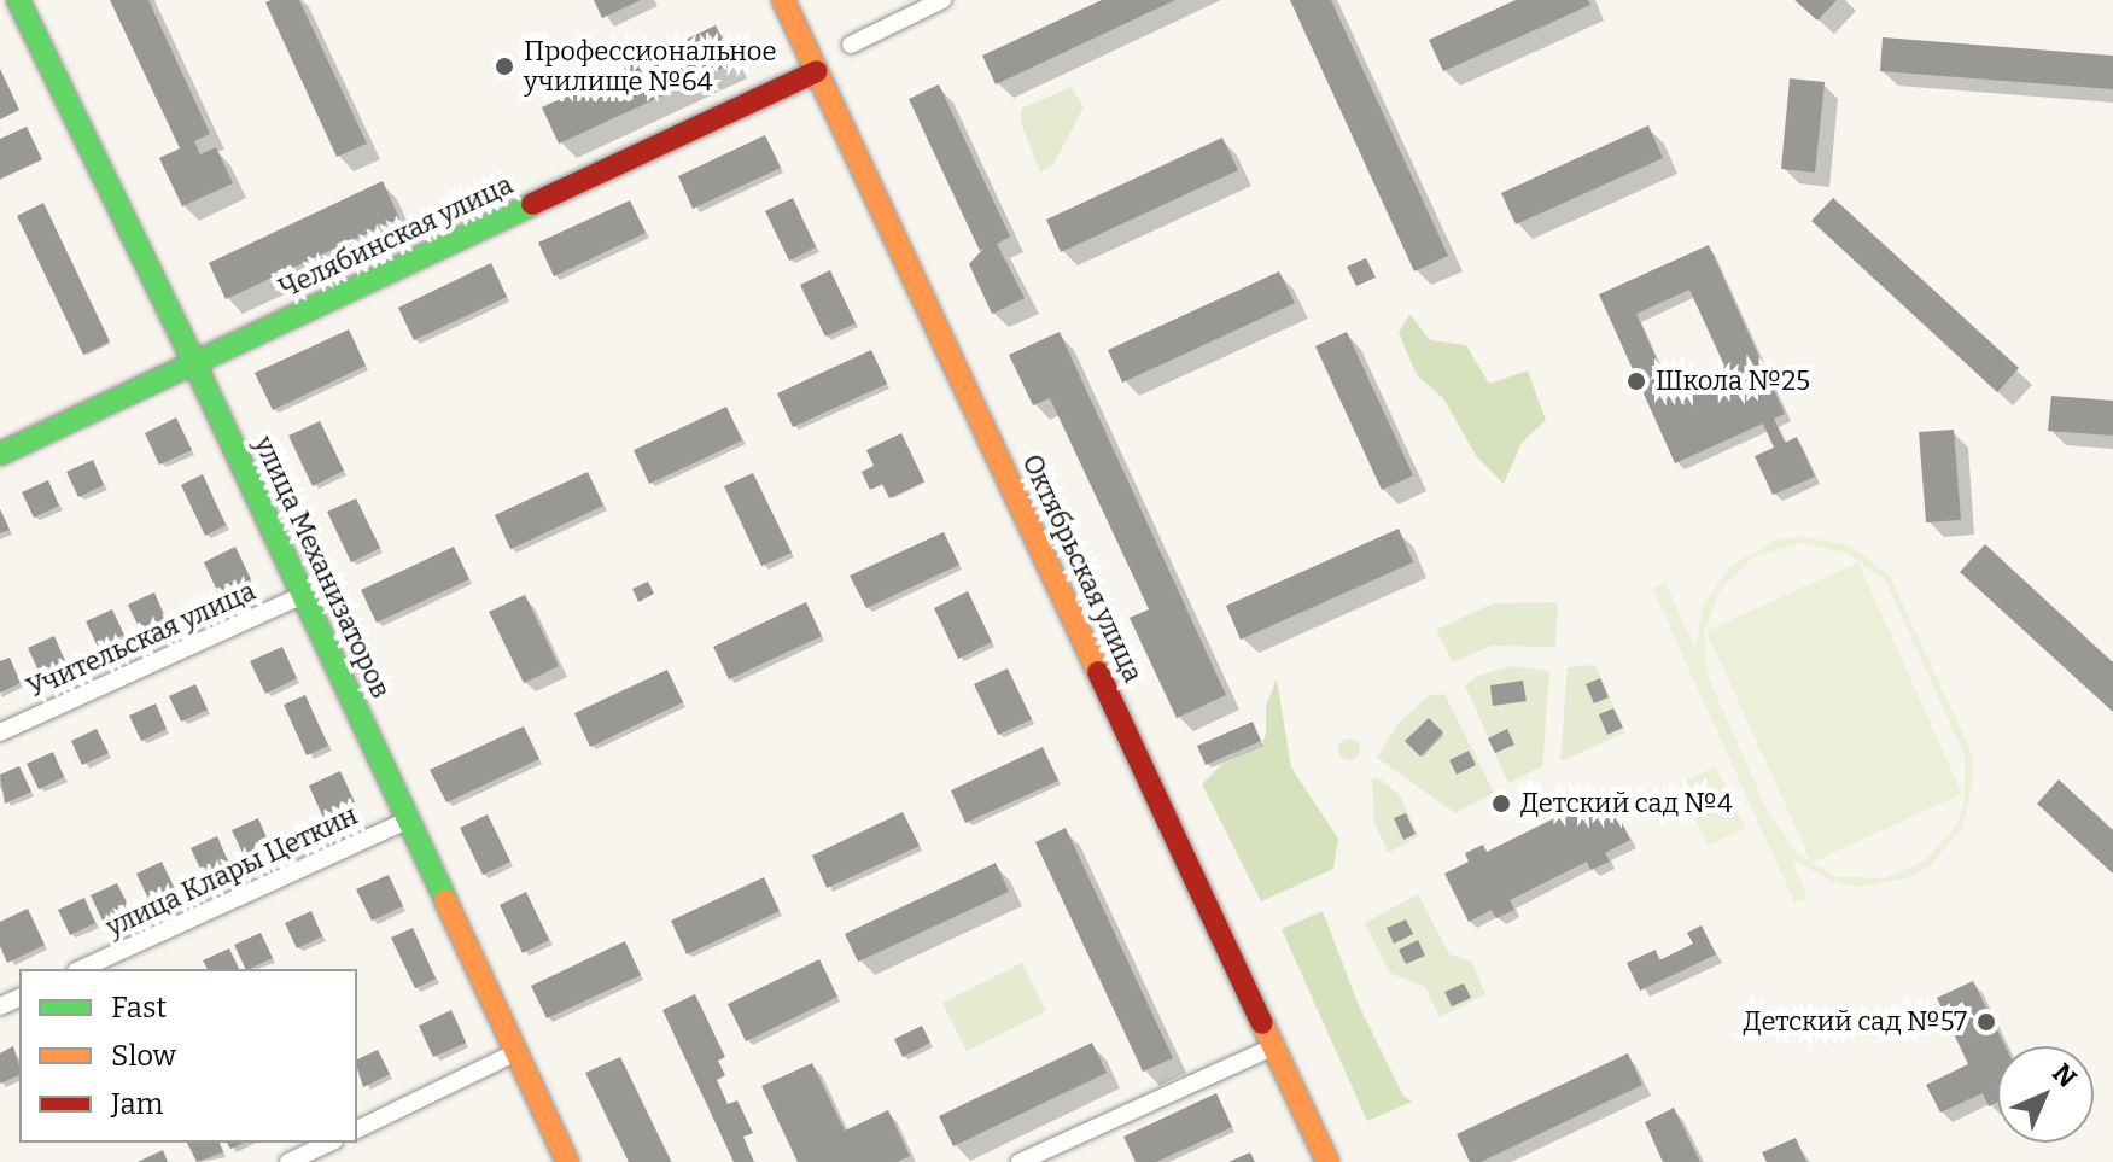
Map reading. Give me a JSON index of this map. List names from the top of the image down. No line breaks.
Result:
{"streets":{"street":["Челябинская улица","улица Механизаторов","Октябрьская улица","Учительская улица","улица Клары Цеткин"]},"crossings":[["Челябинская улица","улица Механизаторов"],["Челябинская улица","Октябрьская улица"],["улица Механизаторов","Учительская улица"],["улица Механизаторов","улица Клары Цеткин"]],"places":["Профессиональное училище №64","Школа №25","Детский сад №4","Детский сад №57"],"legend":["Fast","Slow","Jam"],"north":"top right"}
